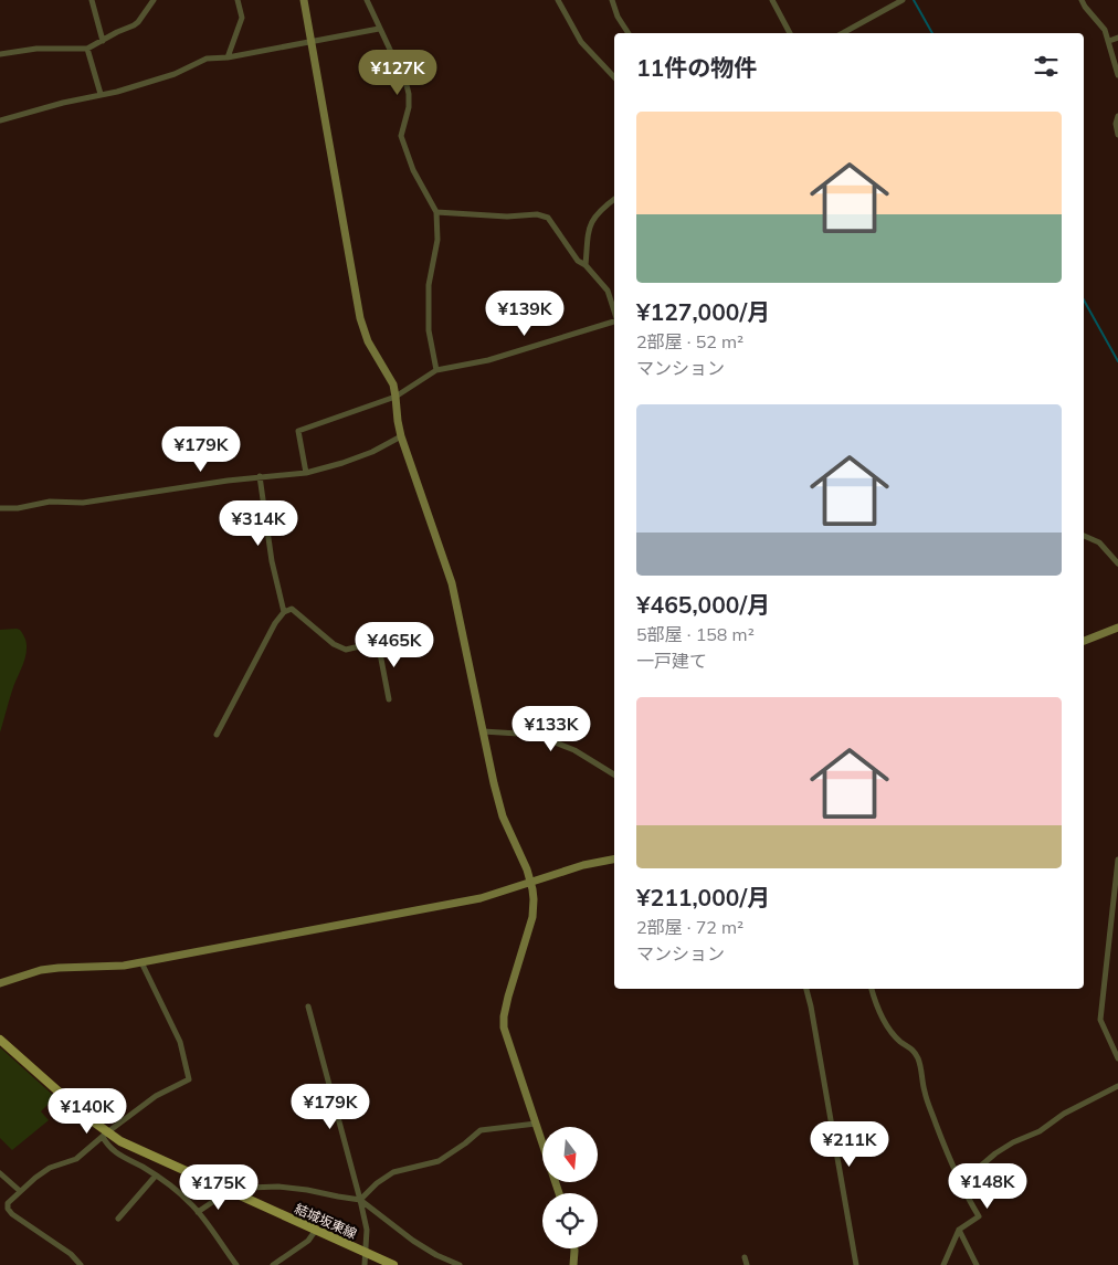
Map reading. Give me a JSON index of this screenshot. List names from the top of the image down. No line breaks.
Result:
{"streets":{"main road":["結城坂東線"]},"north":"bottom","page":{"heading":"11件の物件","price":["¥127K","¥139K","¥179K","¥314K","¥465K","¥133K","¥179K","¥140K","¥211K","¥148K","¥175K"],"list":[{"name":"¥127,000/月","note":"2部屋 · 52 m² · マンション"},{"name":"¥465,000/月","note":"5部屋 · 158 m² · 一戸建て"},{"name":"¥211,000/月","note":"2部屋 · 72 m² · マンション"}]}}
